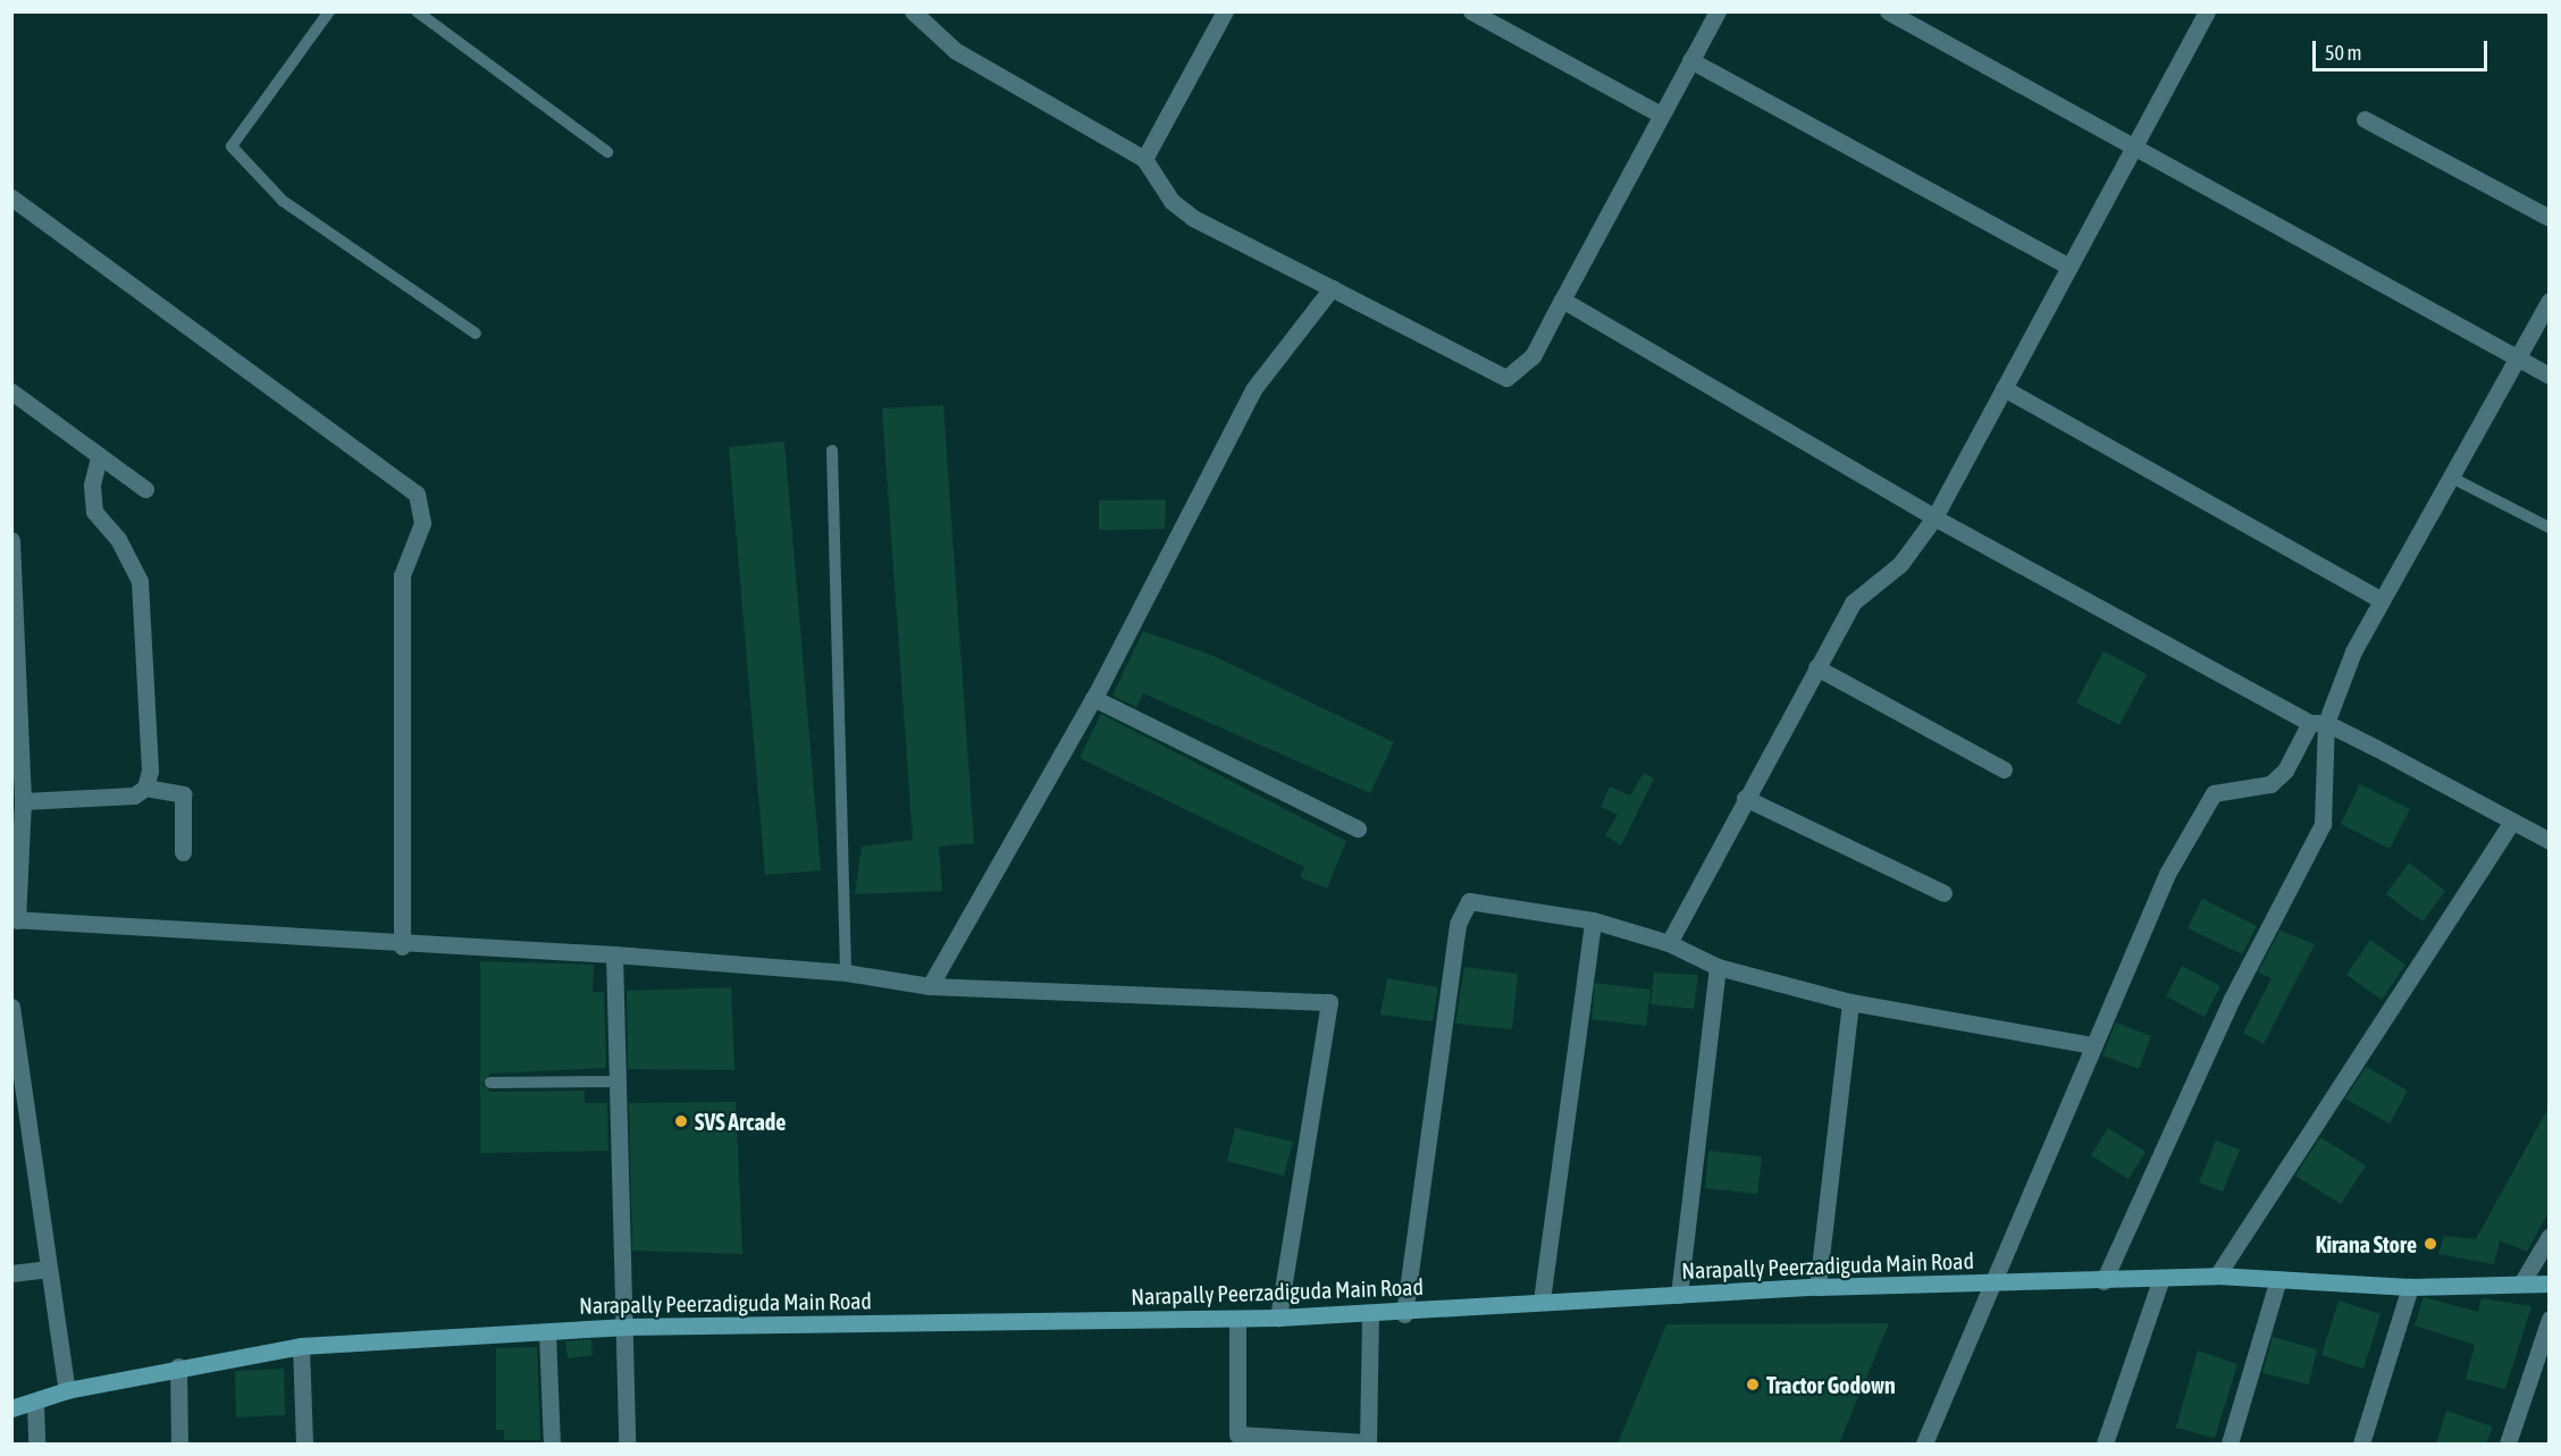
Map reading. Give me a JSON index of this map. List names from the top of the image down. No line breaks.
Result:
{"streets":{"street":["Narapally Peerzadiguda Main Road"]},"places":["SVS Arcade","Kirana Store","Tractor Godown"],"scale_bar":"50 m"}
